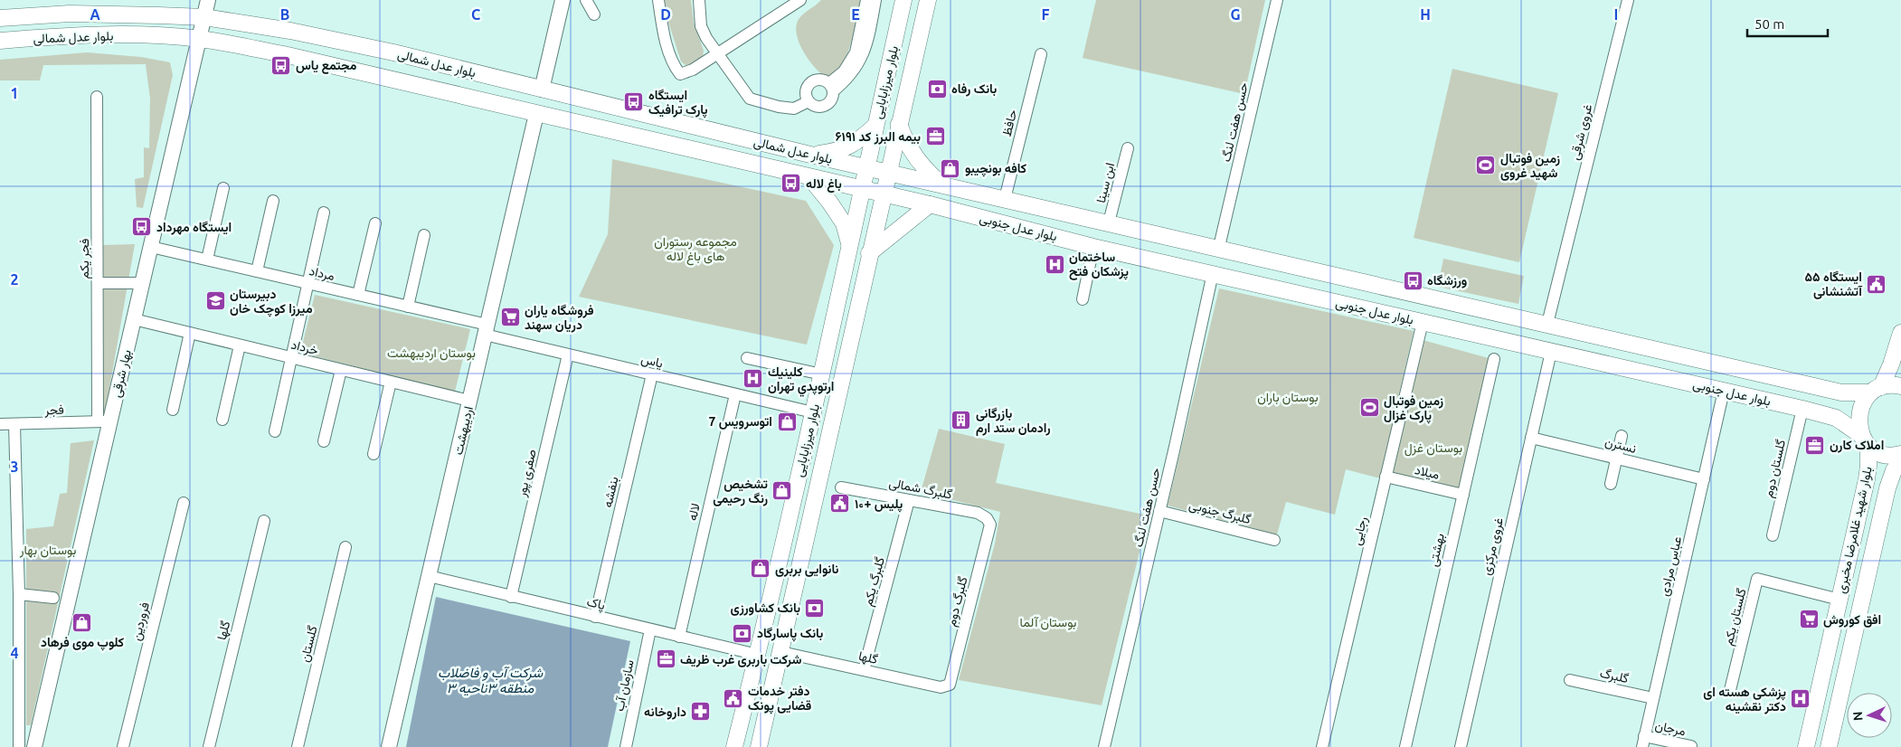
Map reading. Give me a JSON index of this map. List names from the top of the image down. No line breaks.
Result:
{"streets":{"main road":["بلوار عدل شمالی","بلوار میرزابابایی","بلوار عدل جنوبی","بلوار شهید غلامرضا مخبری"],"street":["حسن هفت لنگ","حافظ","غروی شرقی","ابن سینا","فجر یکم","مرداد","خرداد","یاس","بهار شرقی","فجر","اردیبهشت","نسترن","گلستان دوم","میلاد","صفری پور","گلبرگ شمالی","بنفشه","لاله","گلبرگ جنوبی","رجایی","غروی مرکزی","بهشتی","عباس مرادی","گلبرگ یکم","گلبرگ دوم","پاک","گلستان یکم","فروردین","گلها","گلستان","گلبرگ","سازمان آب","مرجان"]},"crossings":[["بلوار عدل شمالی","بلوار میرزابابایی"],["بلوار عدل شمالی","بلوار عدل جنوبی"],["بلوار عدل شمالی","بهار شرقی"],["بلوار عدل شمالی","اردیبهشت"],["بلوار میرزابابایی","بلوار عدل جنوبی"],["بلوار میرزابابایی","یاس"],["بلوار میرزابابایی","پاک"],["بلوار میرزابابایی","گلها"],["حسن هفت لنگ","بلوار عدل جنوبی"],["حسن هفت لنگ","گلبرگ جنوبی"],["حافظ","بلوار عدل جنوبی"],["غروی شرقی","بلوار عدل جنوبی"],["ابن سینا","بلوار عدل جنوبی"],["بلوار عدل جنوبی","گلستان دوم"],["بلوار عدل جنوبی","بلوار شهید غلامرضا مخبری"],["بلوار عدل جنوبی","رجایی"],["بلوار عدل جنوبی","غروی مرکزی"],["بلوار عدل جنوبی","عباس مرادی"],["فجر یکم","بهار شرقی"],["فجر یکم","فجر"],["مرداد","یاس"],["مرداد","بهار شرقی"],["مرداد","اردیبهشت"],["خرداد","بهار شرقی"],["خرداد","اردیبهشت"],["یاس","اردیبهشت"],["یاس","صفری پور"],["یاس","بنفشه"],["یاس","لاله"],["بهار شرقی","فجر"],["اردیبهشت","پاک"],["نسترن","غروی مرکزی"],["نسترن","عباس مرادی"],["میلاد","رجایی"],["میلاد","بهشتی"],["صفری پور","پاک"],["گلبرگ شمالی","گلبرگ یکم"],["گلبرگ شمالی","گلبرگ دوم"],["بنفشه","پاک"],["لاله","پاک"],["بلوار شهید غلامرضا مخبری","گلستان یکم"],["عباس مرادی","گلبرگ"],["عباس مرادی","مرجان"],["گلبرگ یکم","گلها"],["گلبرگ دوم","گلها"],["پاک","سازمان آب"]],"water":["شرکت آب و فاضلاب منطقه ۳ناحیه ۳"],"parks":["مجموعه رستوران های باغ لاله","بوستان اردیبهشت","بوستان باران","بوستان غزل","بوستان بهار","بوستان آلما"],"places":{"bus stop":["مجتمع یاس","ایستگاه پارک ترافیک","باغ لاله","ایستگاه مهرداد","ورزشگاه"],"bank":["بانک رفاه","بانک کشاورزی","بانک پاسارگاد"],"office":["بیمه البرز کد ۶۱۹۱","املاک کارن","شرکت باربری غرب ظریف"],"sports":["زمین فوتبال شهید غروی","زمین فوتبال پارک غزال"],"shop":["کافه بونچیبو","اتوسرویس 7","تشخیص رنگ رحیمی","نانوایی بربری","کلوپ موی فرهاد"],"hospital":["ساختمان پزشکان فتح","كلينيك ارتوپدي تهران","پزشکی هسته ای دکتر نقشینه"],"public building":["ایستگاه ۵۵ آتشنشانی","پلیس +۱۰","دفتر خدمات قضایی پونک"],"school or university":["دبیرستان میرزا کوچک خان"],"supermarket":["فروشگاه یاران دریان سهند","افق کوروش"],"building":["بازرگانی رادمان ستد ارم"],"pharmacy":["داروخانه"]},"scale_bar":"50 m","north":"left","grid":{"columns":["A","B","C","D","E","F","G","H","I"],"rows":["1","2","3","4"]}}
